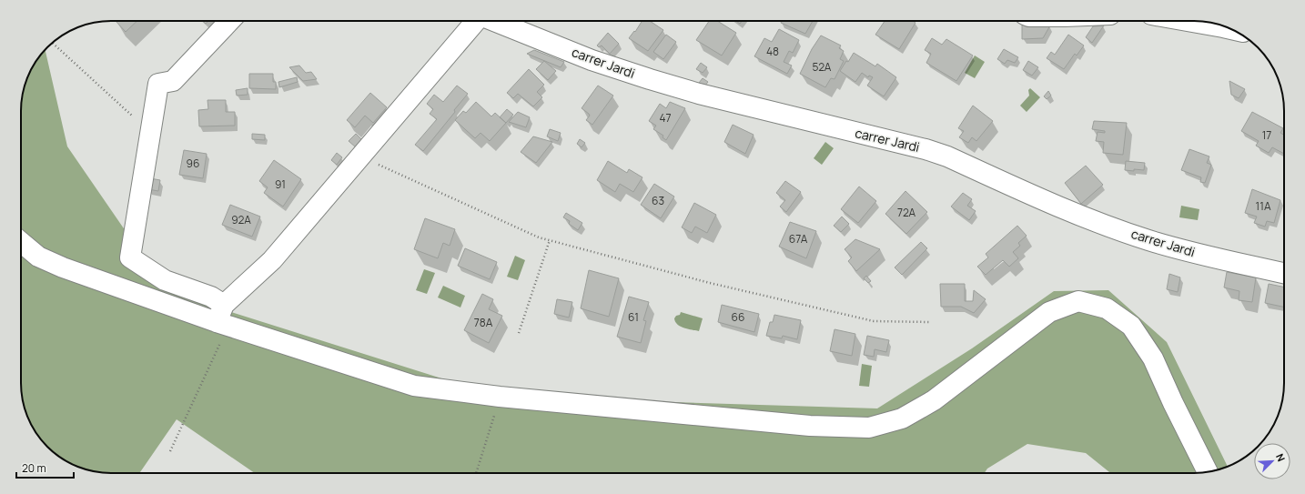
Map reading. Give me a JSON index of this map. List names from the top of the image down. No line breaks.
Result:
{"streets":{"street":["carrer Jardi"]},"house_numbers":["48","52A","47","17","96","91","63","11A","72A","92A","67A","61","66","78A"],"scale_bar":"20 m","north":"top right"}
